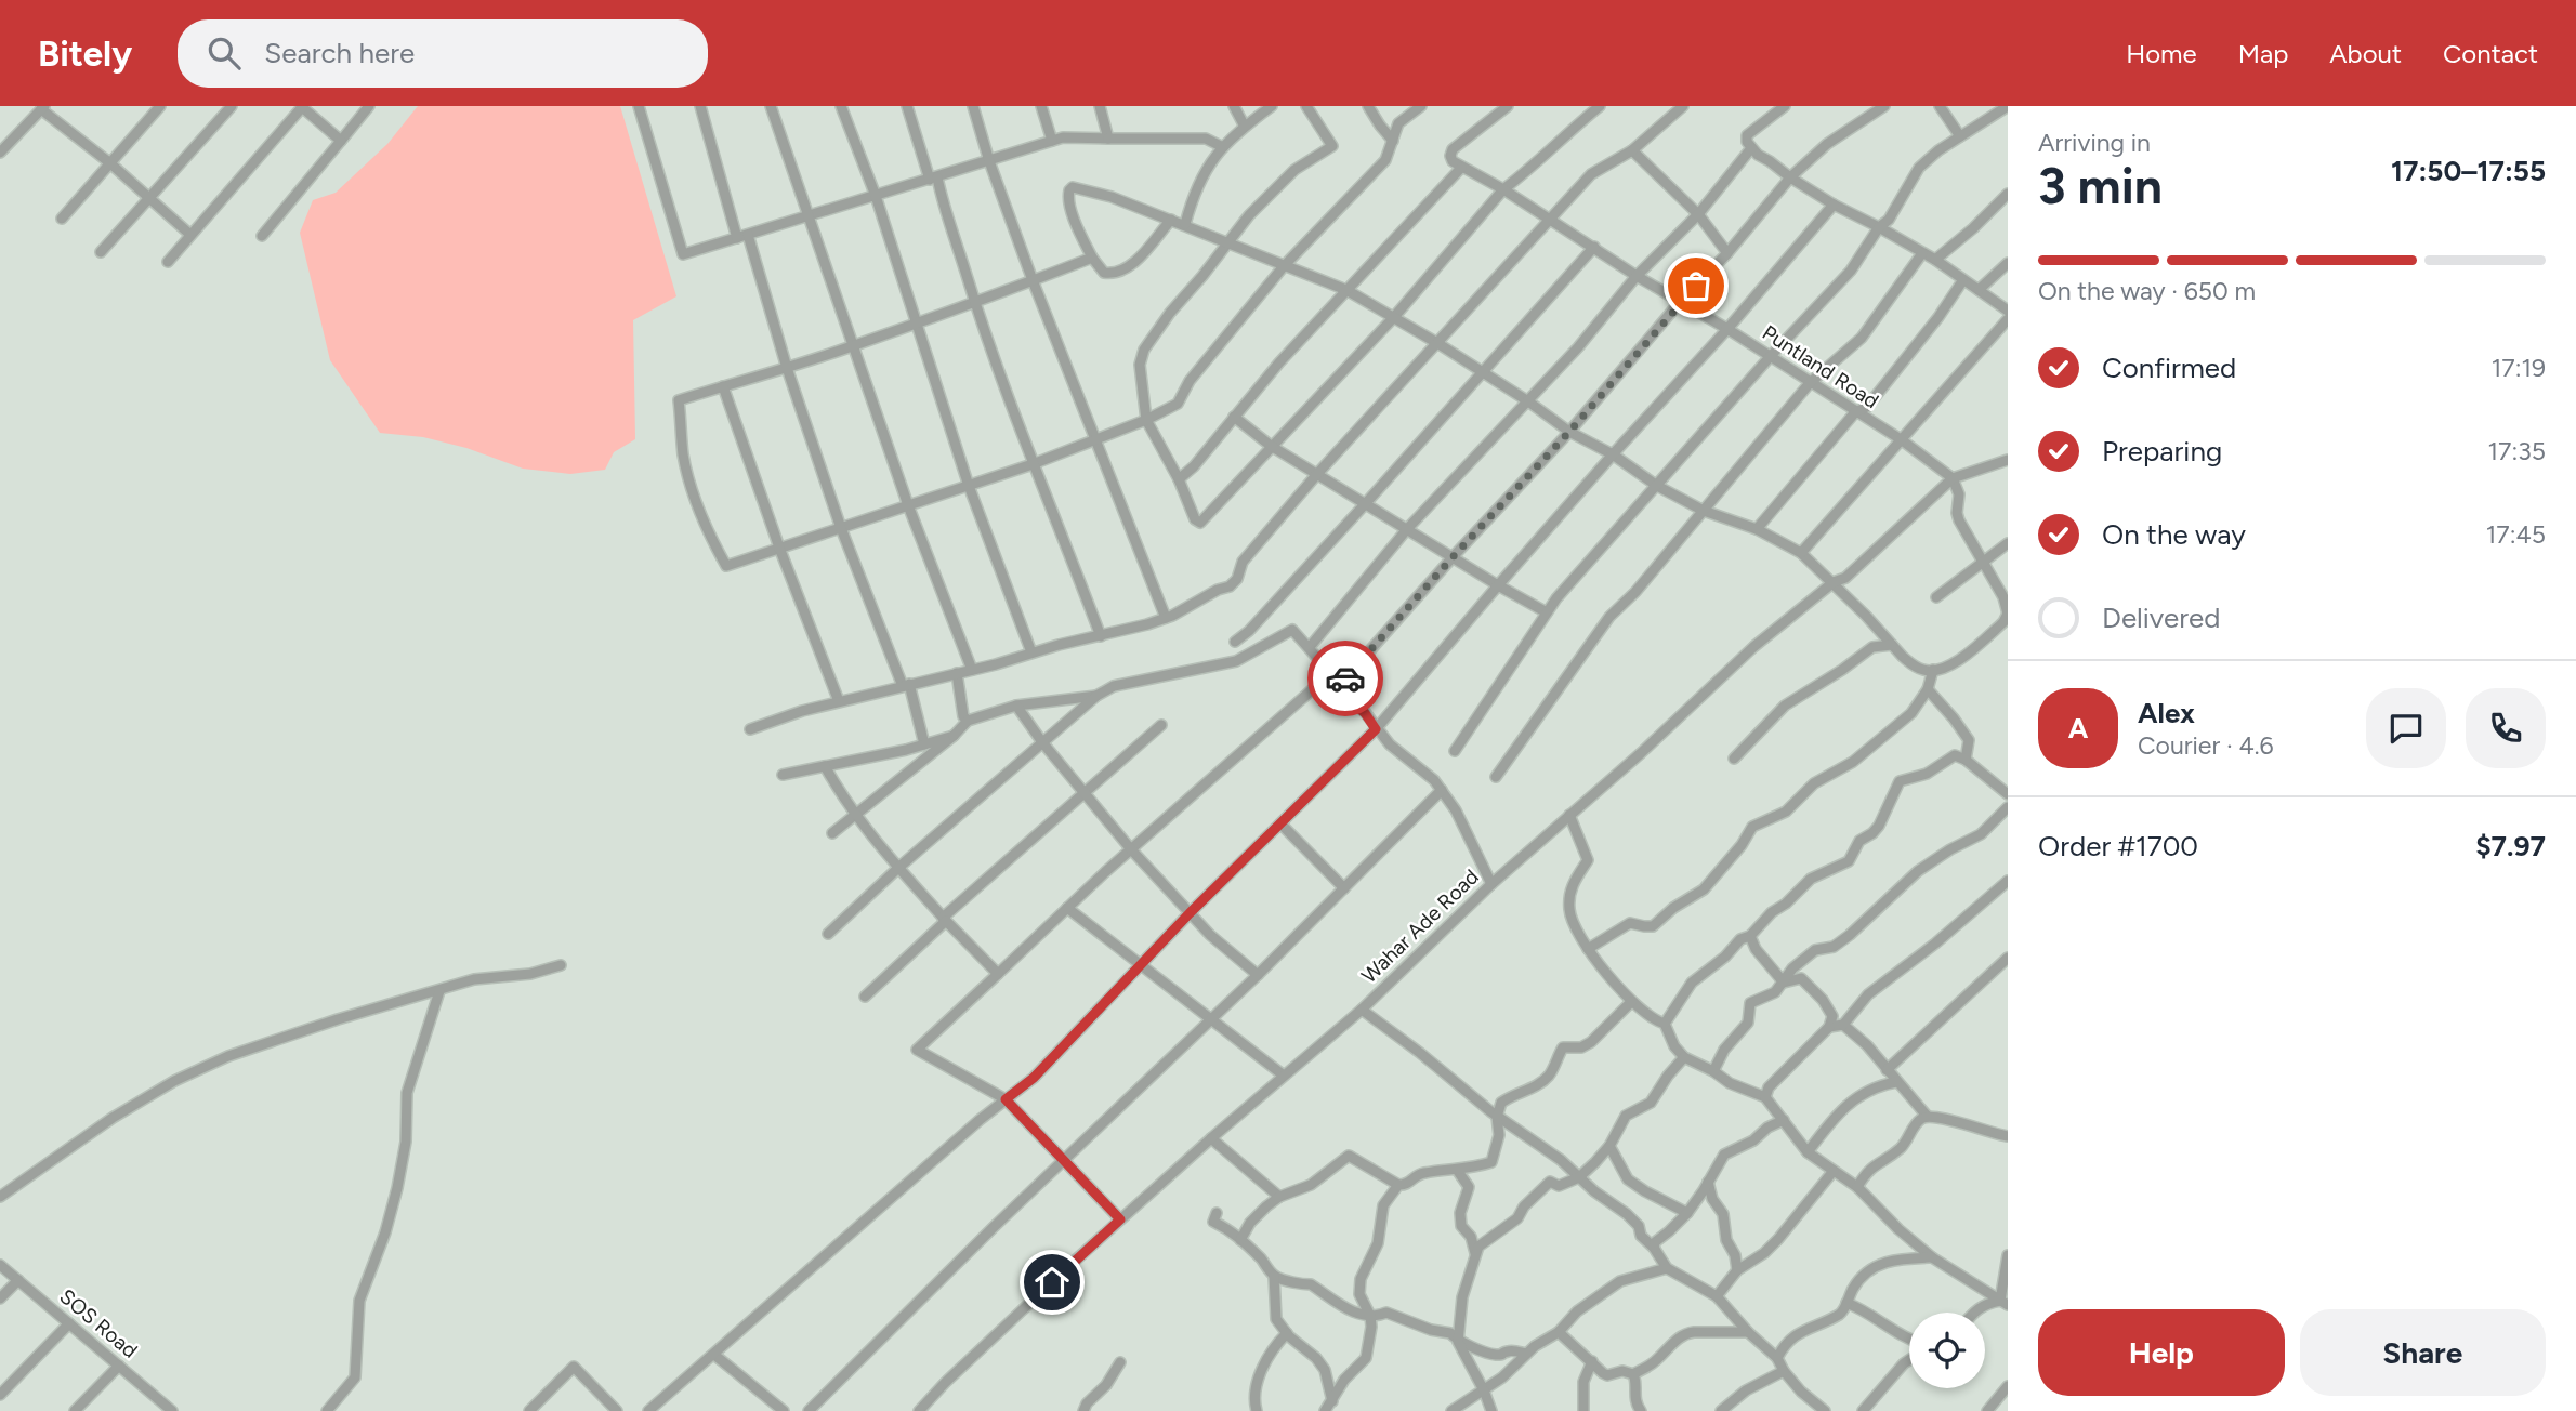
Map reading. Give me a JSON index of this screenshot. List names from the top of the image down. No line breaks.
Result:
{"streets":{"street":["Puntland Road","Wahar Ade Road","SOS Road"]},"crossings":[["Puntland Road","Wahar Ade Road"]],"page":{"header":"Bitely","search":"Search here","nav":["Home","Map","About","Contact"],"heading":["3 min","Arriving in","17:50–17:55"],"panel":["Alex","Courier · 4.6","Order #1700","$7.97"],"bar":"On the way · 650 m","list":[["Confirmed","17:19"],["Preparing","17:35"],["On the way","17:45"],"Delivered"],"round":"A","buttons":["Help","Share"]}}
